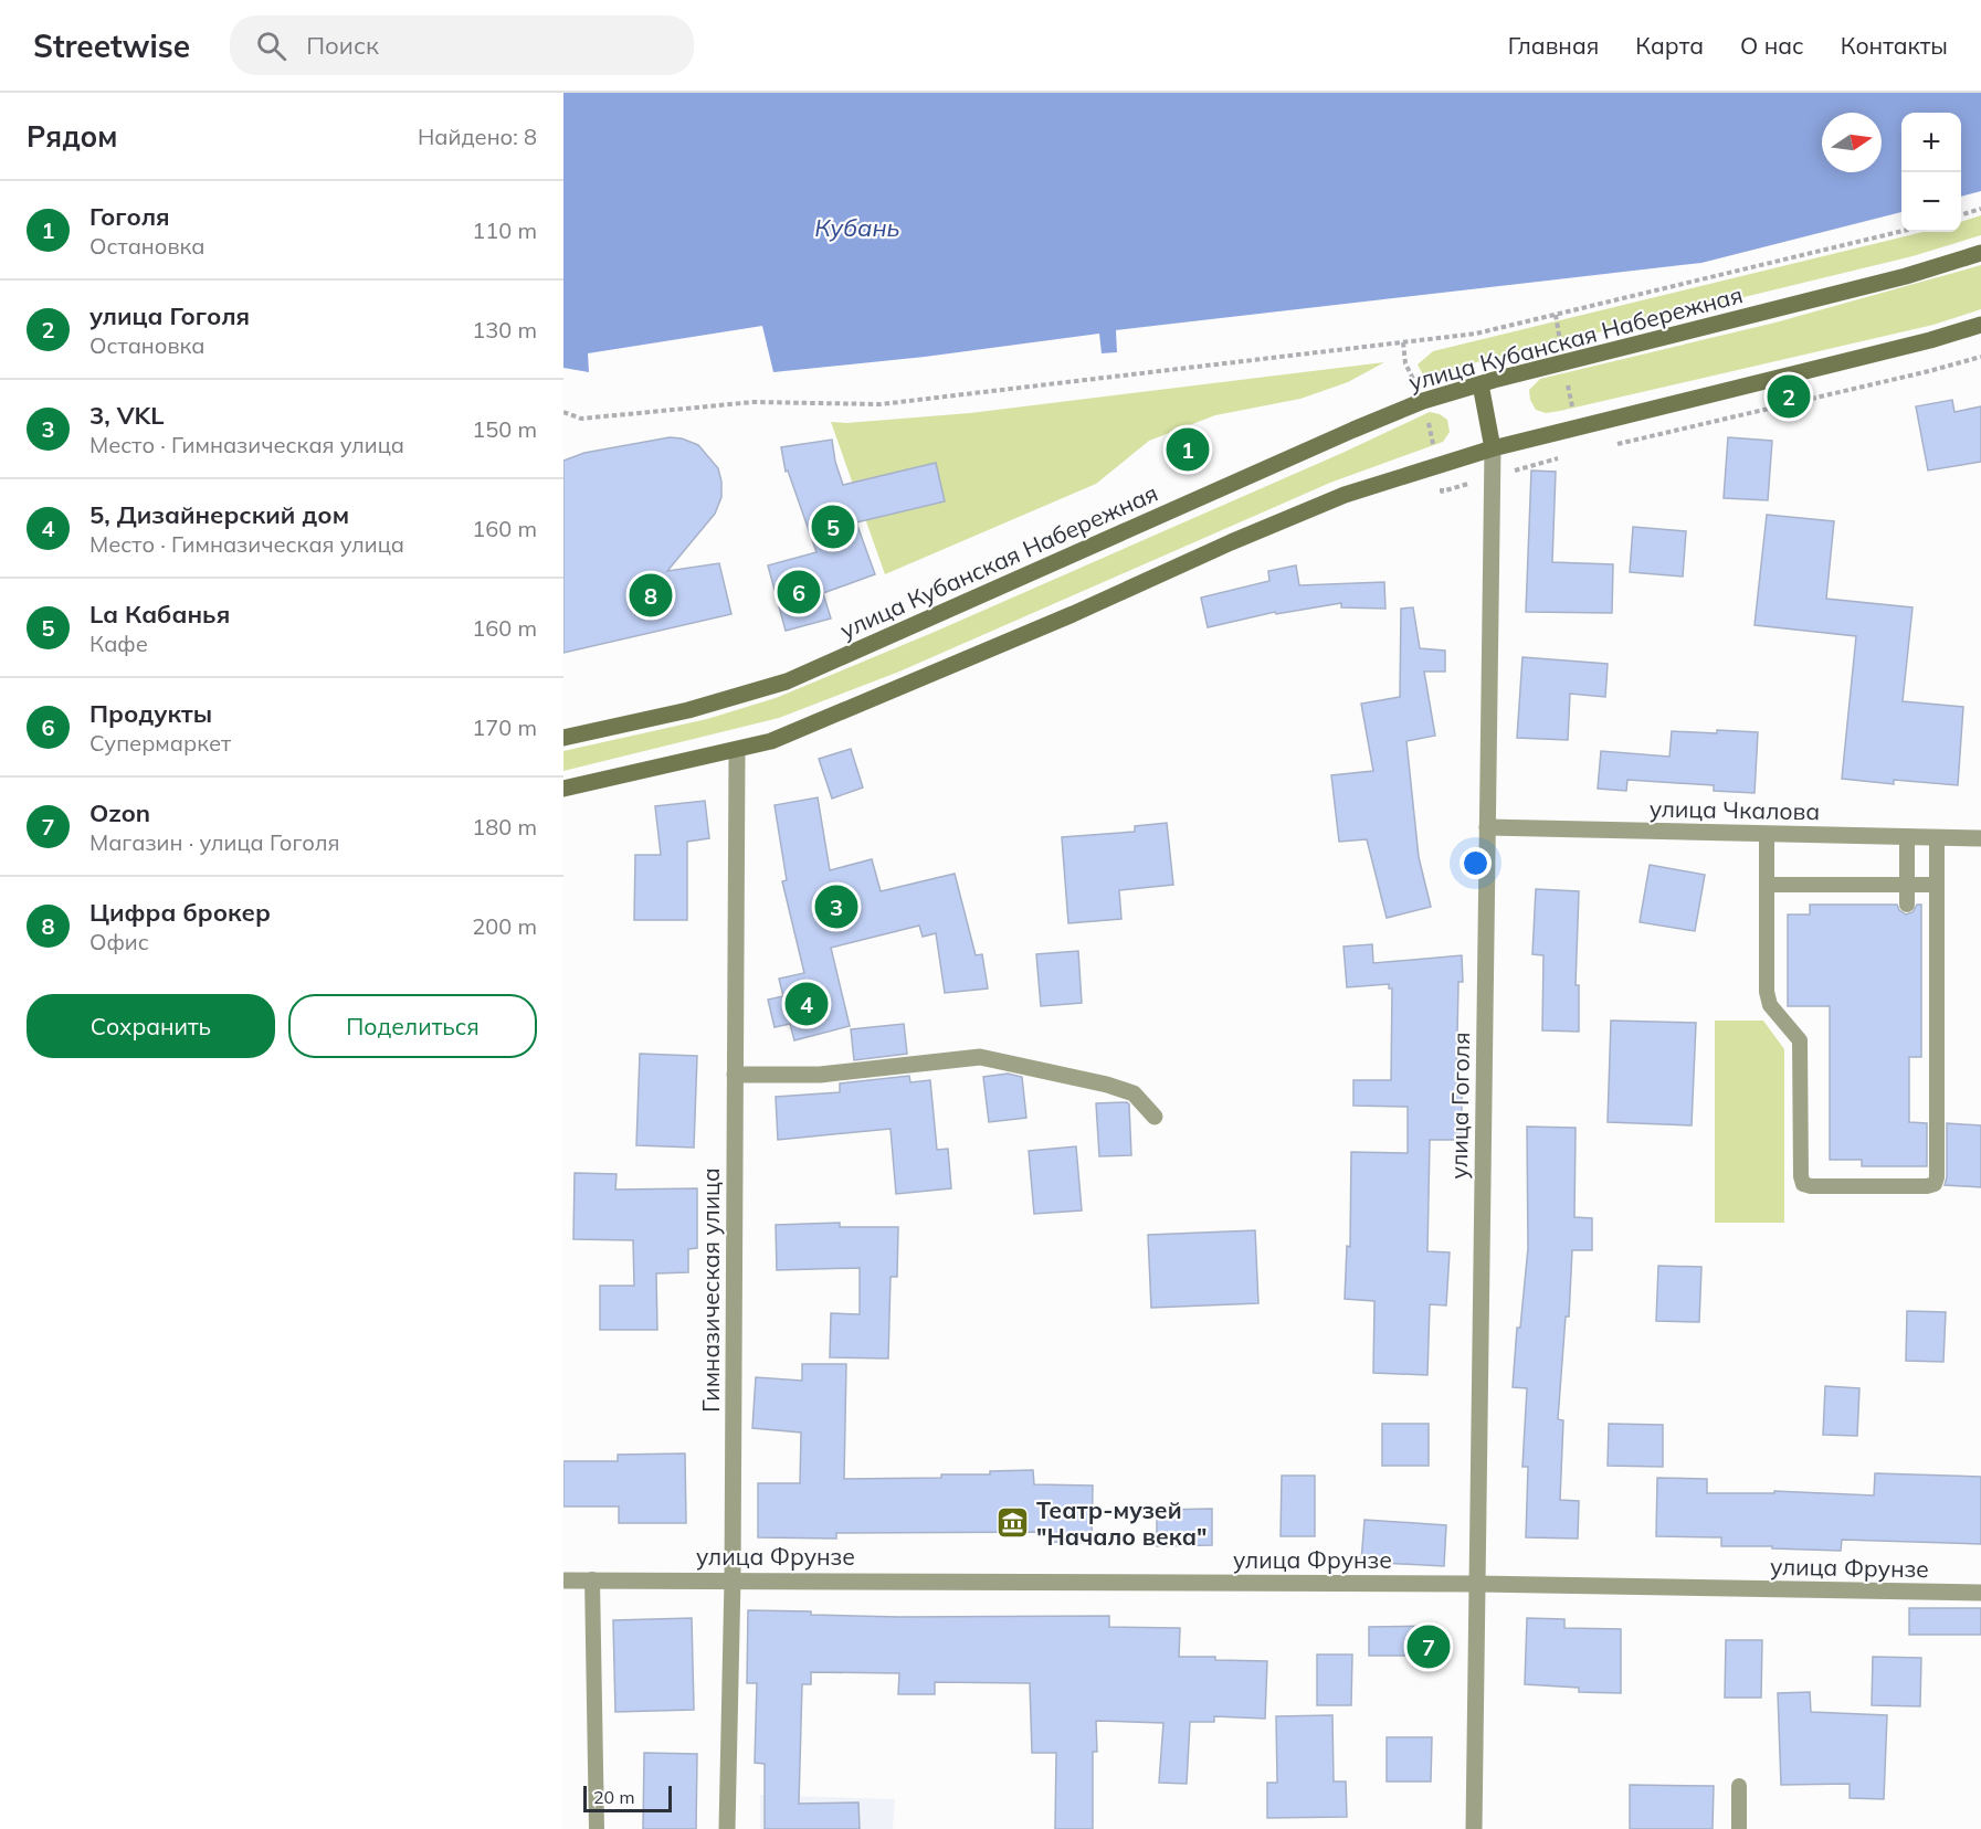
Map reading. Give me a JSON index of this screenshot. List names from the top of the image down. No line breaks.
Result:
{"streets":{"main road":["улица Кубанская Набережная","улица Гоголя"],"street":["улица Чкалова","Гимназическая улица","улица Фрунзе"]},"crossings":[["улица Кубанская Набережная","улица Гоголя"],["улица Чкалова","улица Гоголя"],["улица Гоголя","улица Фрунзе"],["Гимназическая улица","улица Фрунзе"]],"water":["Кубань"],"places":{"museum":["Театр-музей \"Начало века\""]},"scale_bar":"20 m","north":"right","page":{"header":"Streetwise","search":"Поиск","nav":["Главная","Карта","О нас","Контакты"],"heading":["Рядом","Найдено: 8"],"map_buttons":["+","−"],"list":[{"mark":"1","name":"Гоголя","note":"Остановка","value":"110 m"},{"mark":"2","name":"улица Гоголя","note":"Остановка","value":"130 m"},{"mark":"3","name":"3, VKL","note":"Место · Гимназическая улица","value":"150 m"},{"mark":"4","name":"5, Дизайнерский дом","note":"Место · Гимназическая улица","value":"160 m"},{"mark":"5","name":"La Кабанья","note":"Кафе","value":"160 m"},{"mark":"6","name":"Продукты","note":"Супермаркет","value":"170 m"},{"mark":"7","name":"Ozon","note":"Магазин · улица Гоголя","value":"180 m"},{"mark":"8","name":"Цифра брокер","note":"Офис","value":"200 m"}],"pins":["2","1","5","6","8","3","4","7"],"buttons":["Сохранить","Поделиться"],"scale":"20 m"}}
